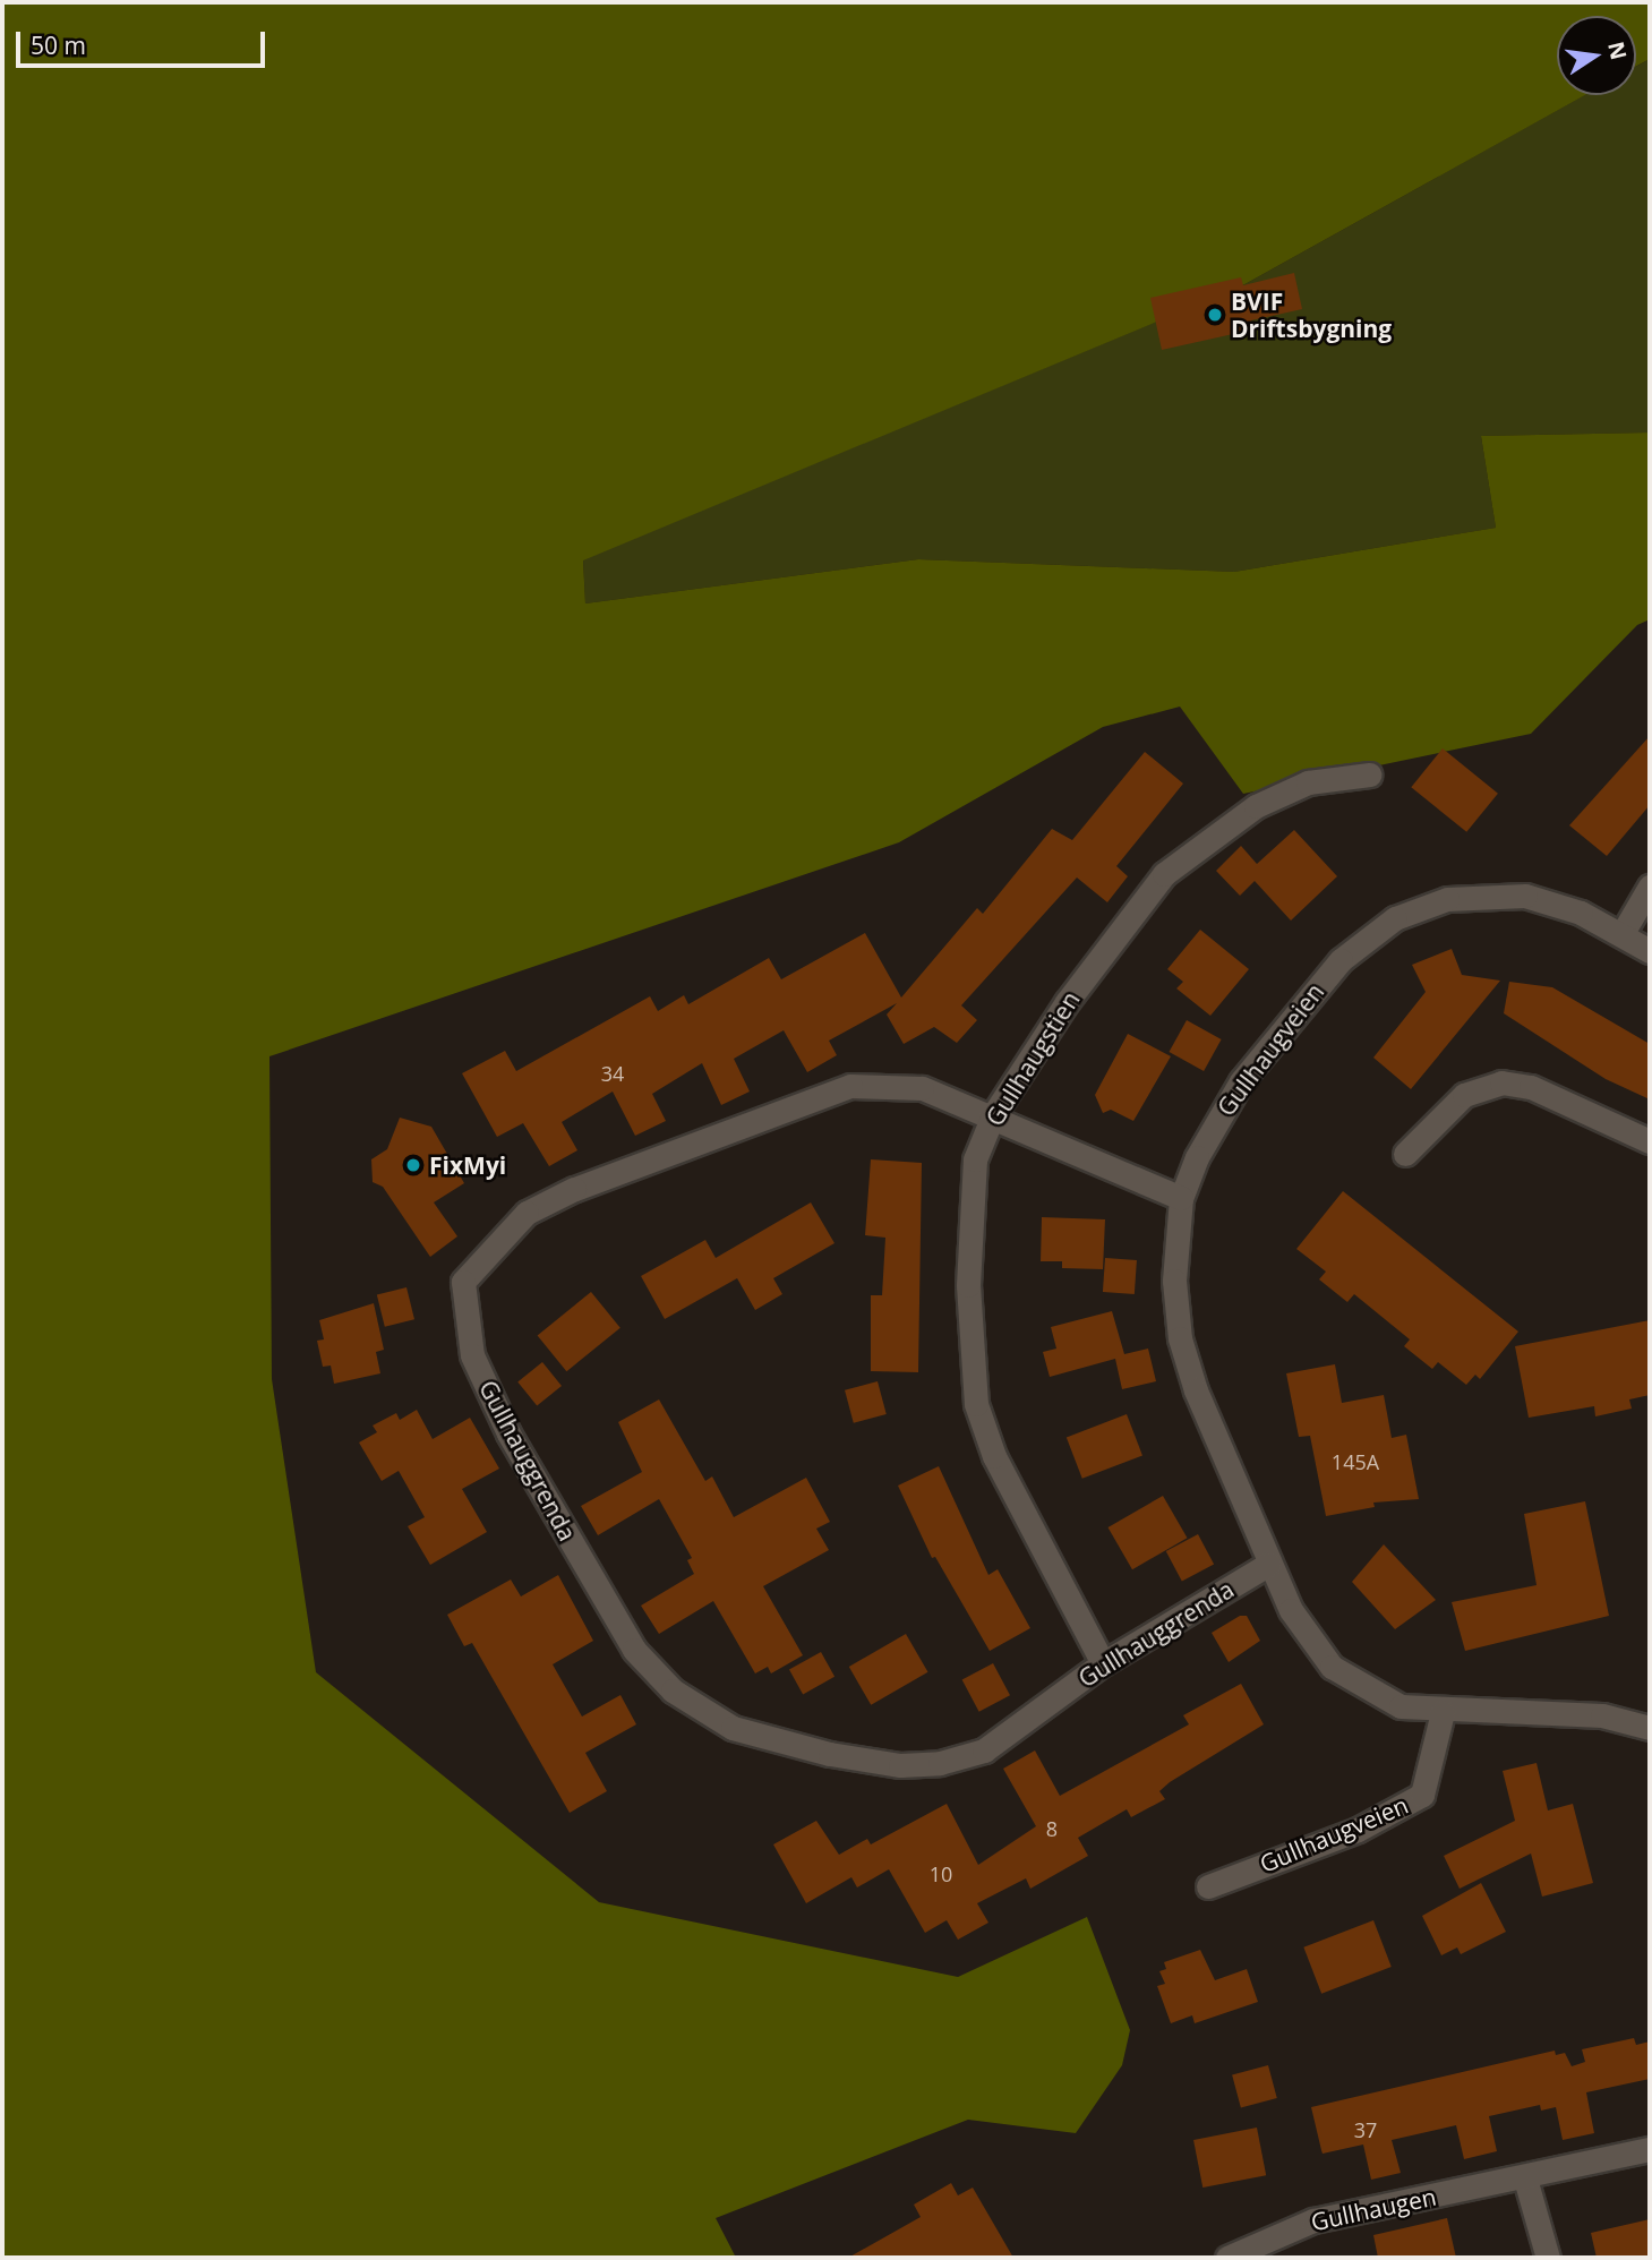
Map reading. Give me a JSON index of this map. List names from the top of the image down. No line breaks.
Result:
{"streets":{"street":["Gullhaugveien","Gullhaugstien","Gullhauggrenda","Gullhaugen"]},"crossings":[["Gullhaugveien","Gullhauggrenda"],["Gullhaugstien","Gullhauggrenda"]],"places":["BVIF Driftsbygning","FixMyi"],"house_numbers":["34","145A","8","10","37"],"scale_bar":"50 m","north":"right"}
